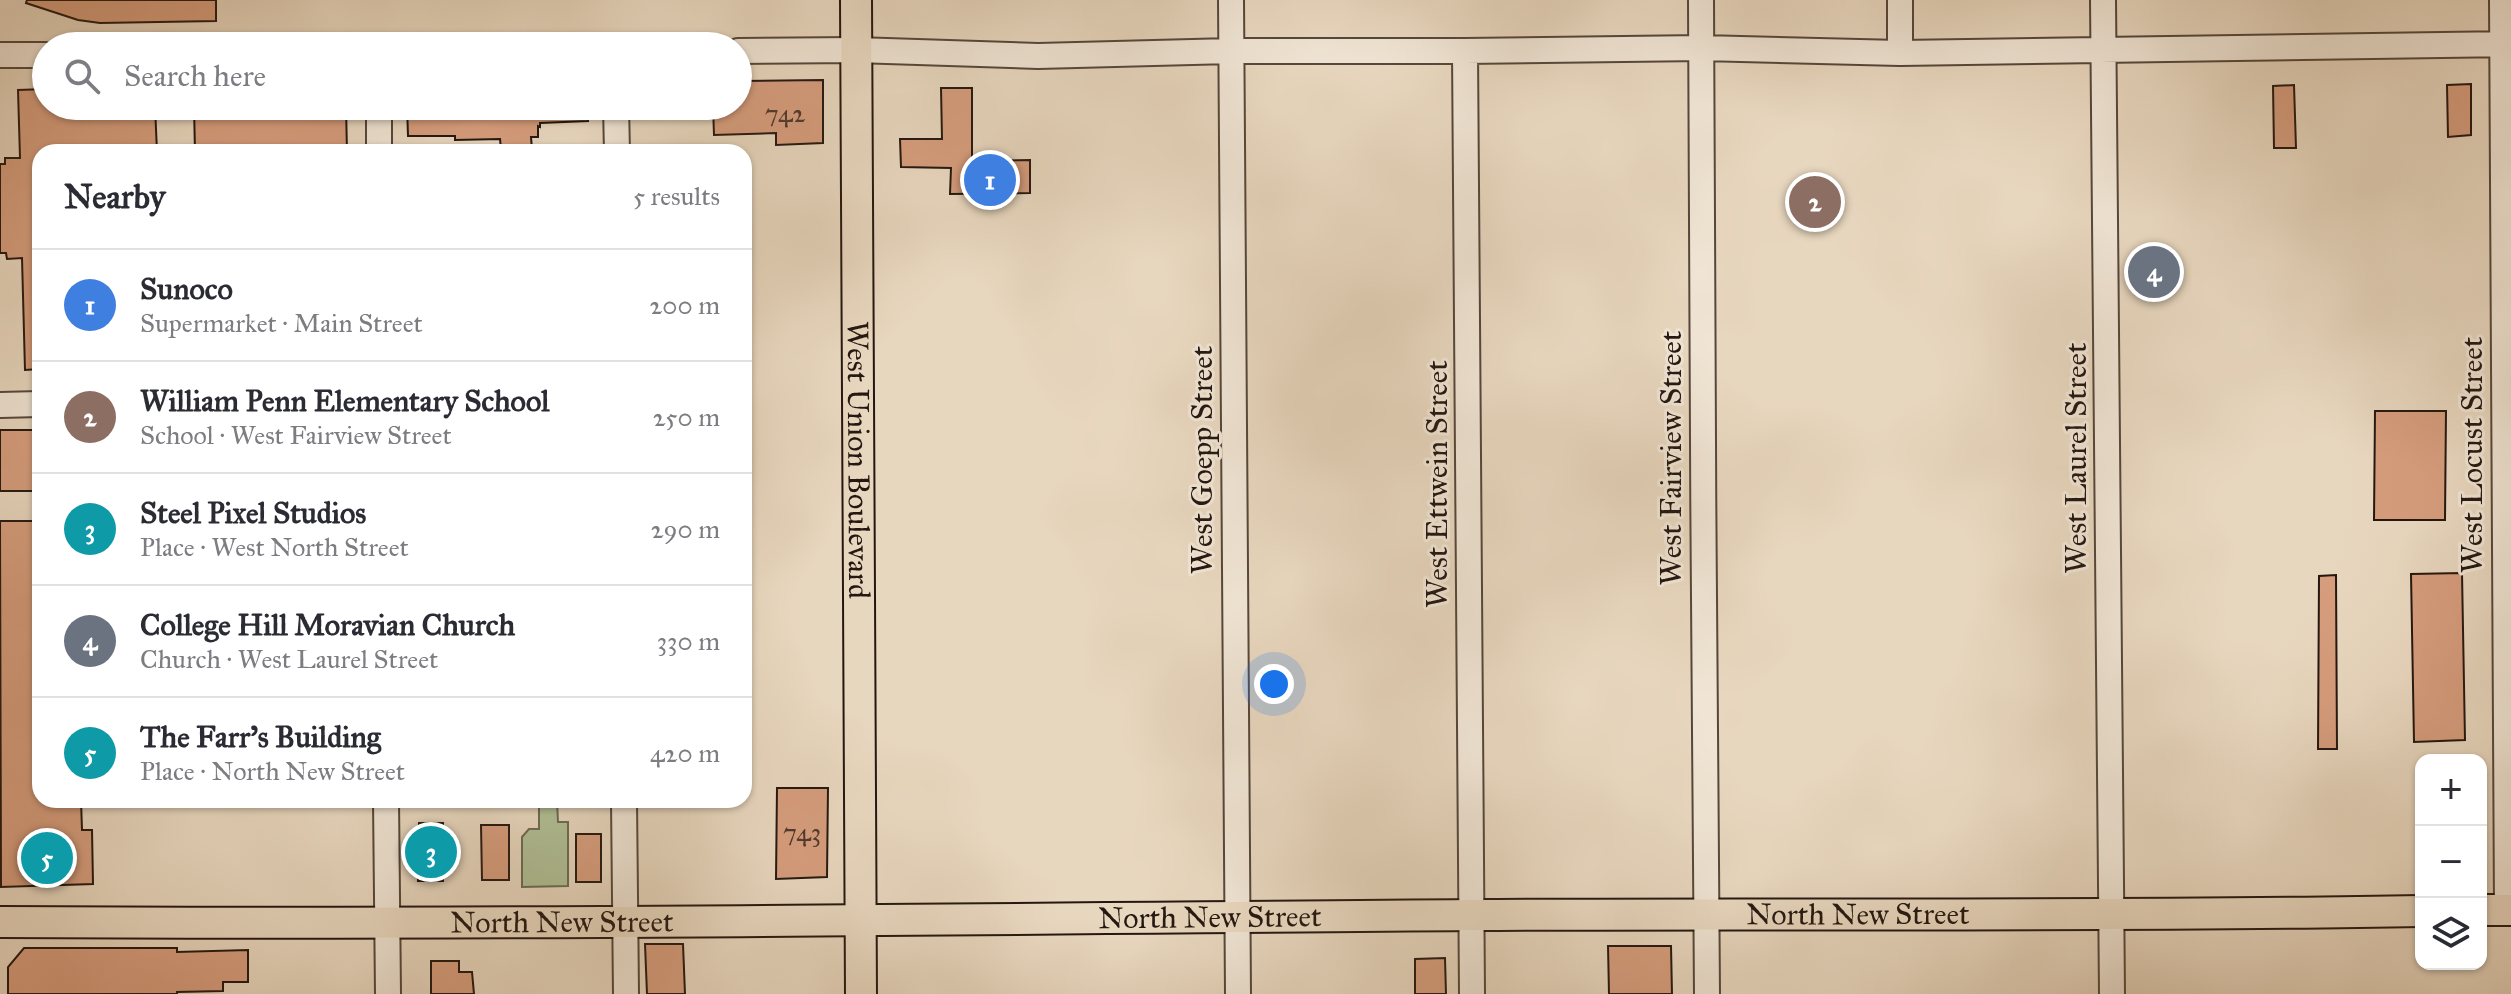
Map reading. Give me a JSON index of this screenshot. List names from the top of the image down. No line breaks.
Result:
{"streets":{"main road":["West Union Boulevard","North New Street"],"street":["West Locust Street","West Fairview Street","West Laurel Street","West Goepp Street","West Ettwein Street"]},"crossings":[["West Fairview Street","North New Street"],["West Laurel Street","North New Street"],["West Union Boulevard","North New Street"],["West Goepp Street","North New Street"],["West Ettwein Street","North New Street"]],"house_numbers":["742","743"],"page":{"search":"Search here","heading":["Nearby","5 results"],"pins":["1","2","4","3","5"],"list":[{"mark":"1","name":"Sunoco","note":"Supermarket · Main Street","value":"200 m"},{"mark":"2","name":"William Penn Elementary School","note":"School · West Fairview Street","value":"250 m"},{"mark":"3","name":"Steel Pixel Studios","note":"Place · West North Street","value":"290 m"},{"mark":"4","name":"College Hill Moravian Church","note":"Church · West Laurel Street","value":"330 m"},{"mark":"5","name":"The Farr's Building","note":"Place · North New Street","value":"420 m"}],"map_buttons":["+","−"]}}
